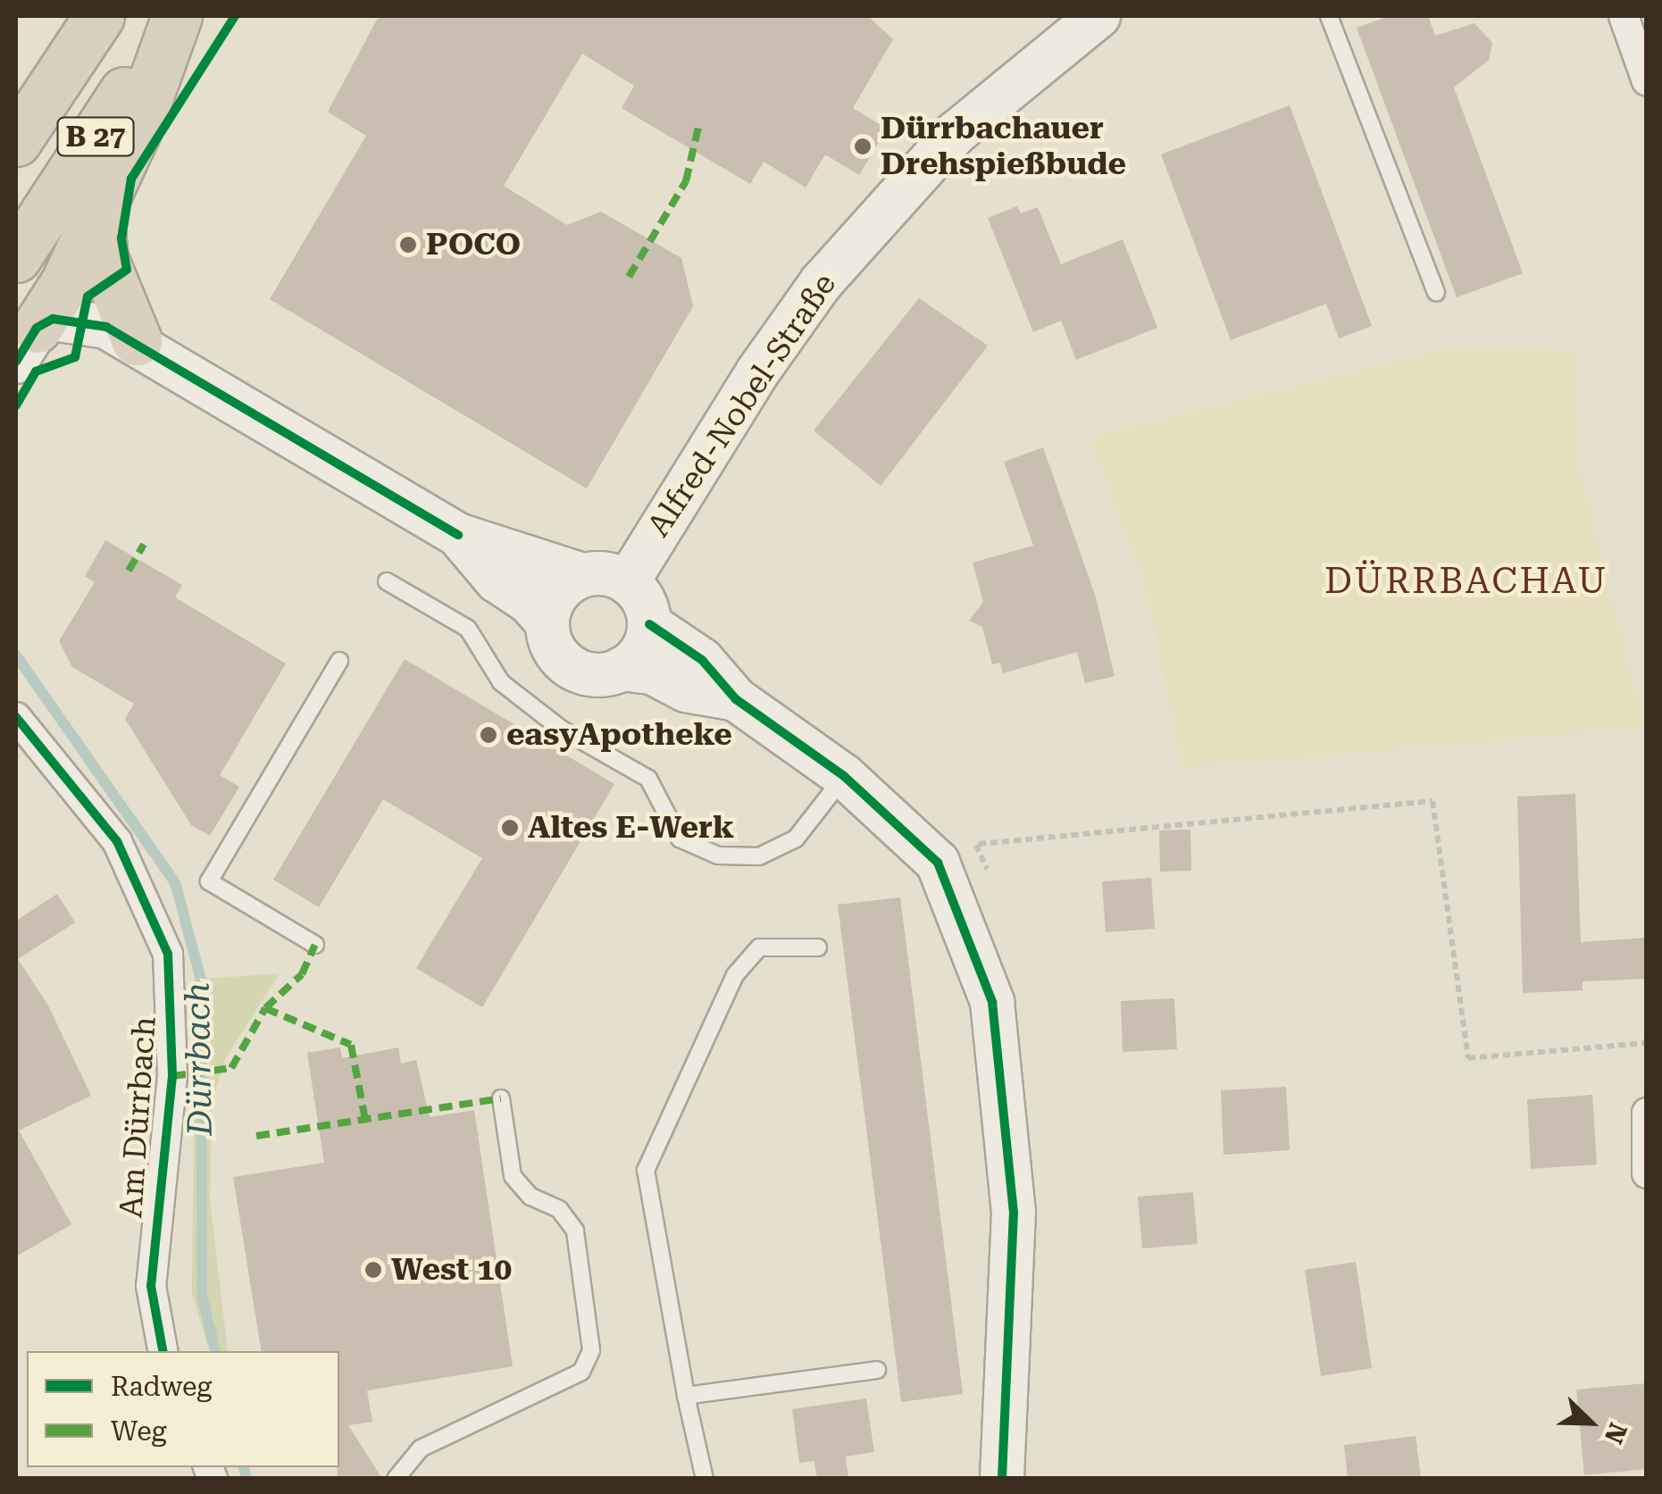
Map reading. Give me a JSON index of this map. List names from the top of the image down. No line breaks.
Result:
{"streets":{"highway":["B 27"],"street":["Alfred-Nobel-Straße","Am Dürrbach"]},"districts":["DÜRRBACHAU"],"water":["Dürrbach"],"places":["Dürrbachauer Drehspießbude","POCO","easyApotheke","Altes E-Werk","West 10"],"legend":["Radweg","Weg"],"north":"bottom right"}
